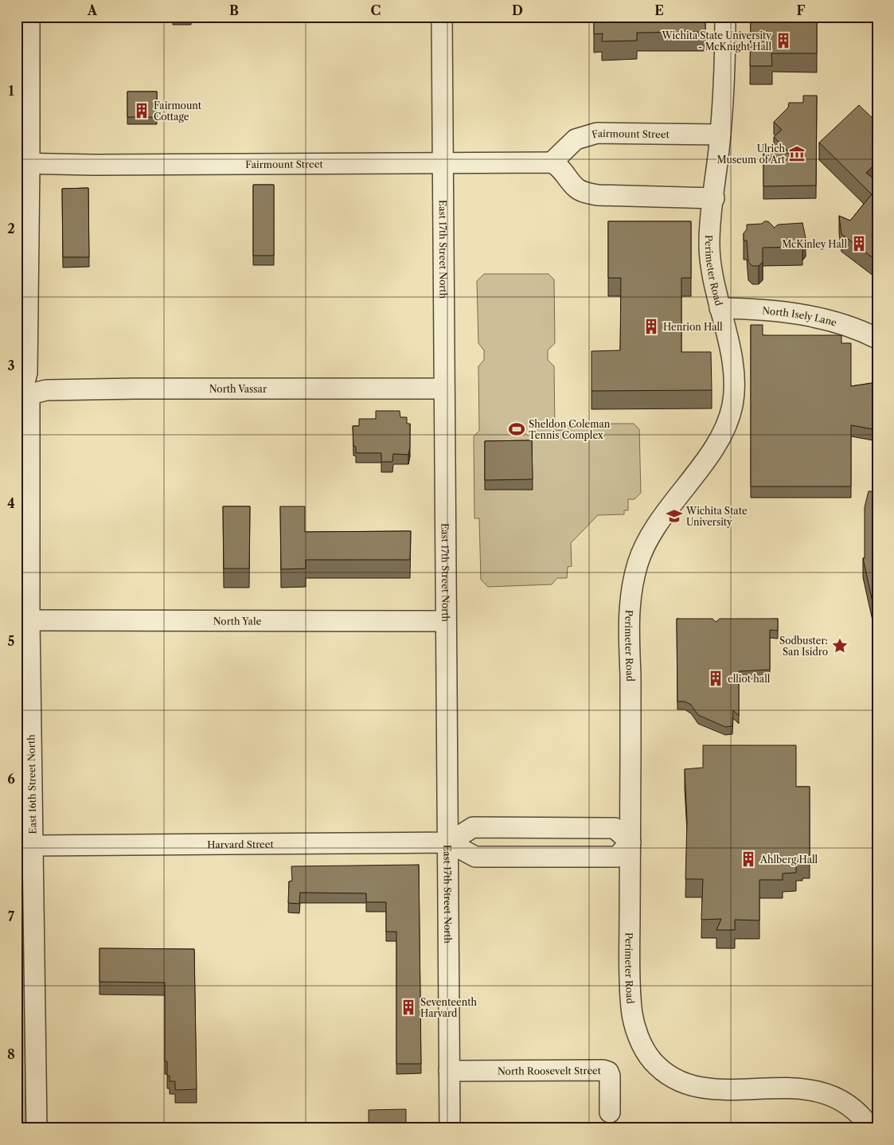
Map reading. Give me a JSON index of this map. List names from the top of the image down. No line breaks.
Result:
{"streets":{"street":["Fairmount Street","East 17th Street North","Perimeter Road","North Isely Lane","North Vassar","North Yale","East 16th Street North","Harvard Street","North Roosevelt Street"]},"crossings":[["Fairmount Street","East 17th Street North"],["Fairmount Street","Perimeter Road"],["Fairmount Street","East 16th Street North"],["East 17th Street North","North Vassar"],["East 17th Street North","North Yale"],["East 17th Street North","Harvard Street"],["East 17th Street North","North Roosevelt Street"],["Perimeter Road","North Isely Lane"],["North Vassar","East 16th Street North"],["North Yale","East 16th Street North"],["East 16th Street North","Harvard Street"]],"places":{"building":["Wichita State University - McKnight Hall","Fairmount Cottage","McKinley Hall","Henrion Hall","elliot hall","Ahlberg Hall","Seventeenth Harvard"],"museum":["Ulrich Museum of Art"],"sports":["Sheldon Coleman Tennis Complex"],"school or university":["Wichita State University"],"place":["Sodbuster: San Isidro"]},"grid":{"columns":["A","B","C","D","E","F"],"rows":["1","2","3","4","5","6","7","8"]}}
